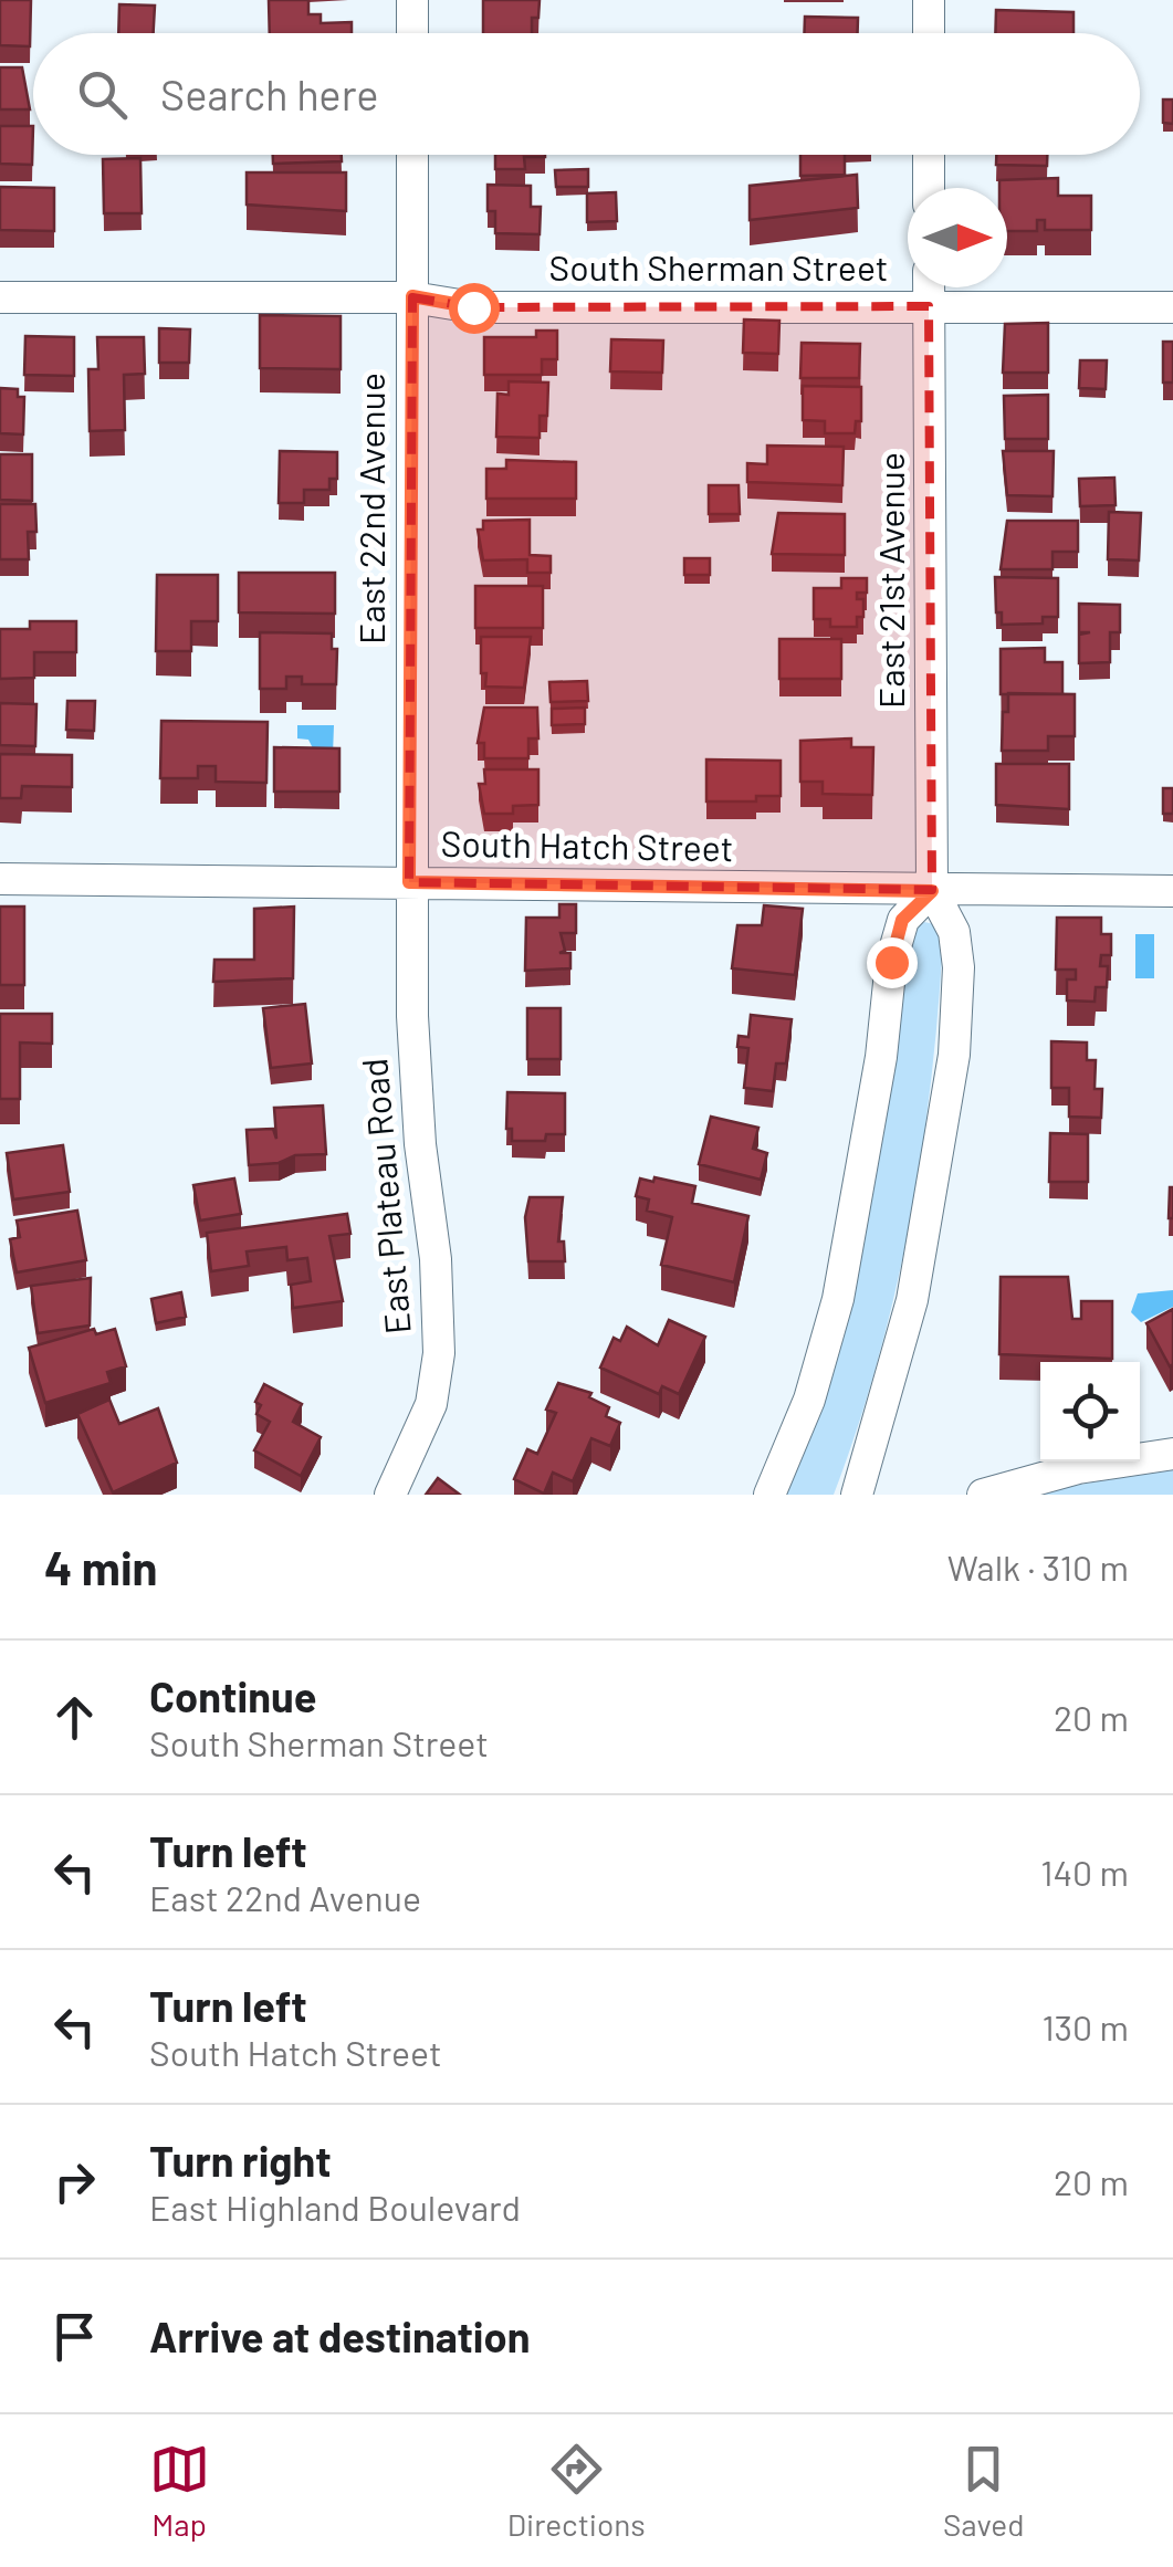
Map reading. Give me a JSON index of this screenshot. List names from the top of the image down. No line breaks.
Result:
{"streets":{"street":["South Sherman Street","East 22nd Avenue","East 21st Avenue","South Hatch Street","East Plateau Road"]},"crossings":[["South Sherman Street","East 22nd Avenue"],["South Sherman Street","East 21st Avenue"],["East 22nd Avenue","South Hatch Street"],["East 22nd Avenue","East Plateau Road"],["East 21st Avenue","South Hatch Street"],["South Hatch Street","East Plateau Road"]],"north":"right","page":{"search":"Search here","heading":["4 min","Walk · 310 m"],"list":[["Continue","South Sherman Street","20 m"],["Turn left","East 22nd Avenue","140 m"],["Turn left","South Hatch Street","130 m"],["Turn right","East Highland Boulevard","20 m"],"Arrive at destination"],"nav":["Map","Directions","Saved"]}}
